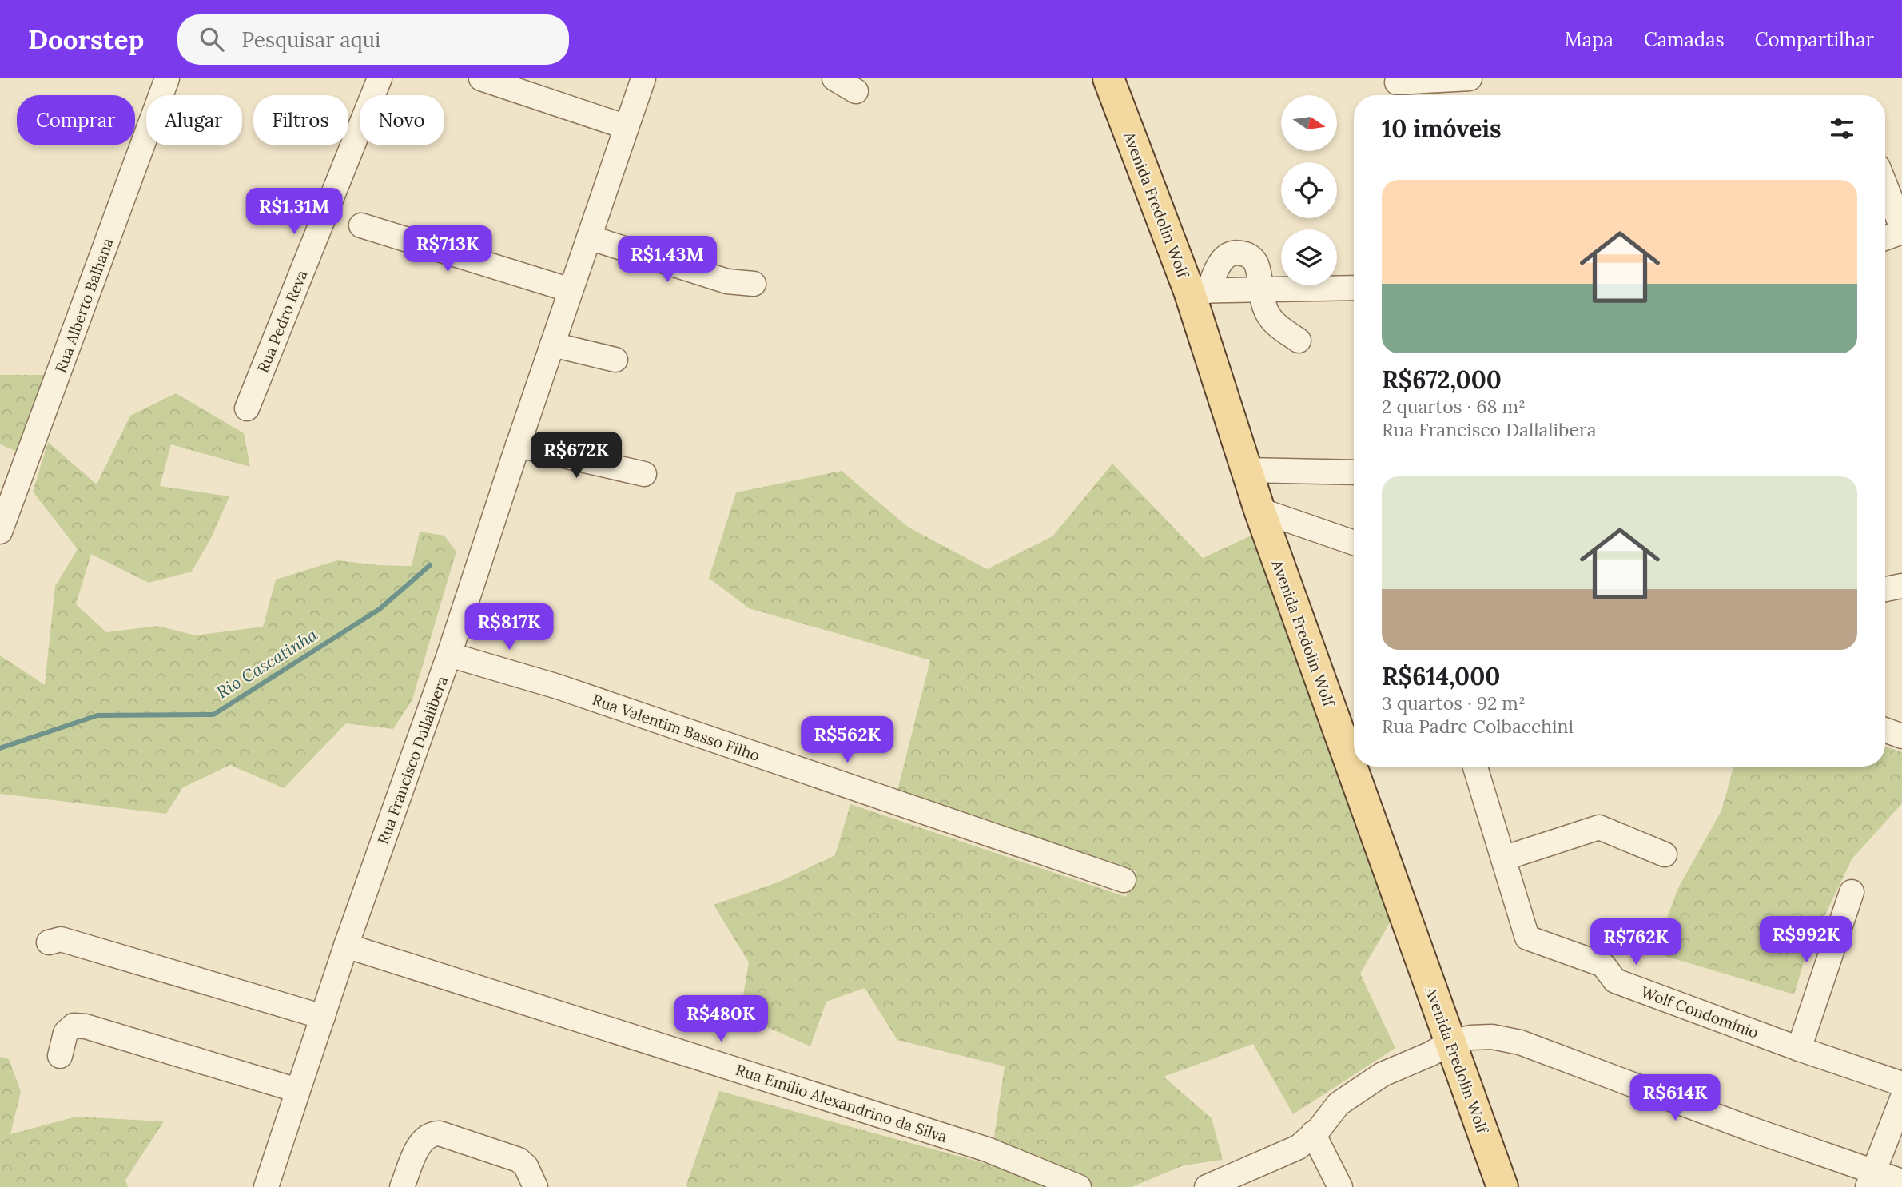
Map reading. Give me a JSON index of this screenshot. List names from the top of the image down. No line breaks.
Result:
{"streets":{"main road":["Avenida Fredolin Wolf"],"street":["Rua Alberto Balhana","Rua Pedro Reva","Rua Valentim Basso Filho","Rua Francisco Dallalibera","Wolf Condomínio","Rua Emílio Alexandrino da Silva"]},"crossings":[["Rua Valentim Basso Filho","Rua Francisco Dallalibera"],["Rua Francisco Dallalibera","Rua Emílio Alexandrino da Silva"]],"water":["Rio Cascatinha"],"north":"right","page":{"header":"Doorstep","search":"Pesquisar aqui","nav":["Mapa","Camadas","Compartilhar"],"chip":["Comprar","Alugar","Filtros","Novo"],"heading":"10 imóveis","list":[{"name":"R$672,000","note":"2 quartos · 68 m² · Rua Francisco Dallalibera"},{"name":"R$614,000","note":"3 quartos · 92 m² · Rua Padre Colbacchini"}],"price":["R$1.31M","R$713K","R$1.43M","R$672K","R$817K","R$562K","R$992K","R$762K","R$480K","R$614K"]}}
